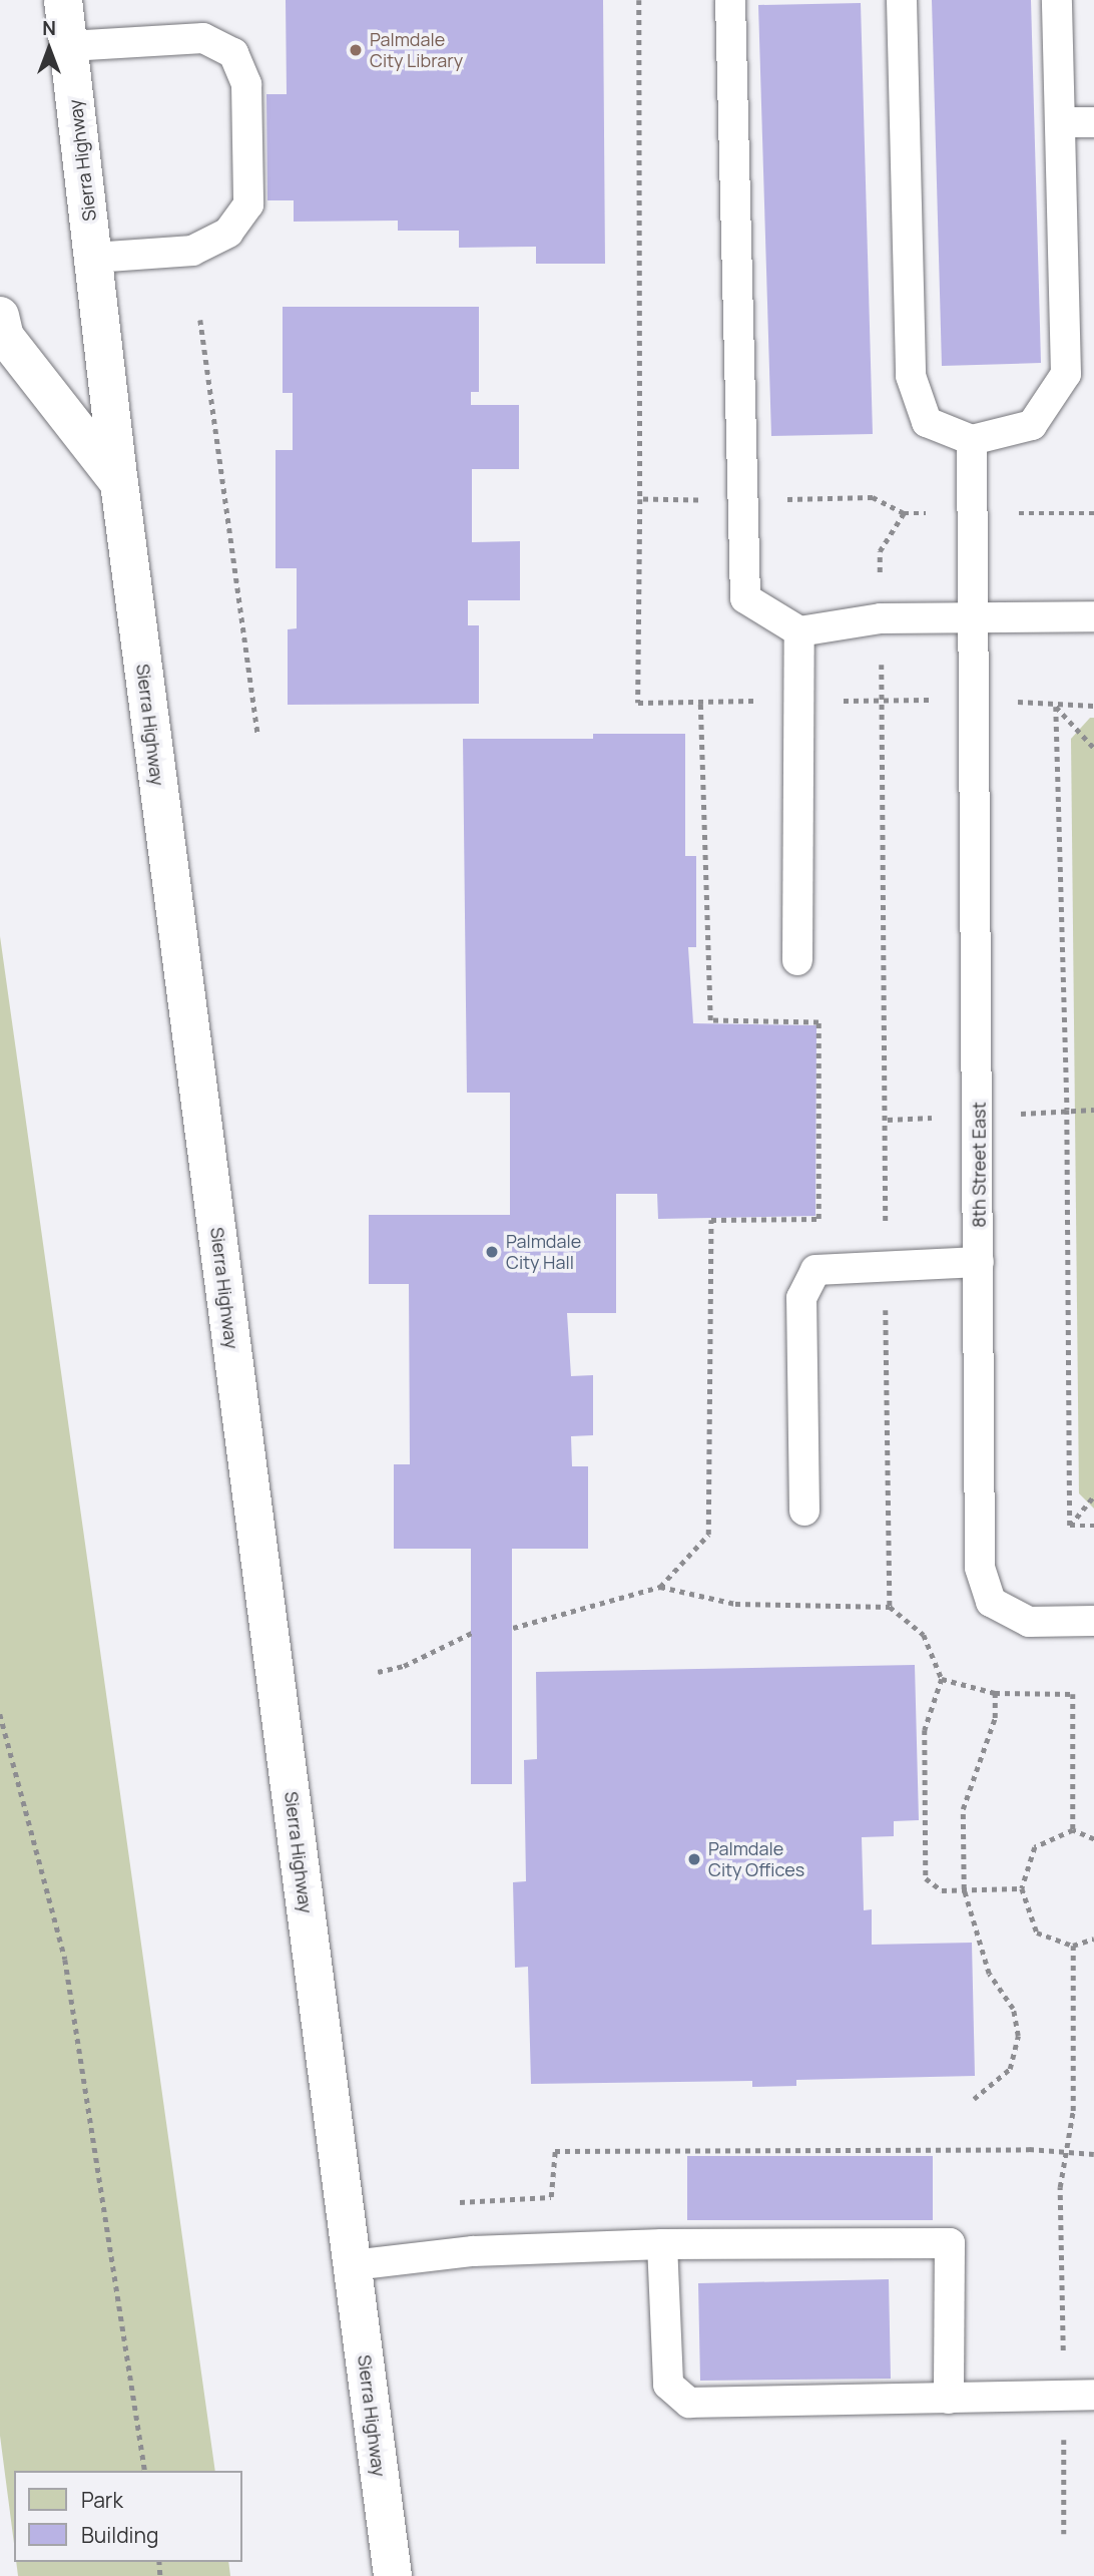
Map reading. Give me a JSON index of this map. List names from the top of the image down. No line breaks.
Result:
{"streets":{"highway":["Sierra Highway"],"lane":["8th Street East"]},"places":["Palmdale City Library","Palmdale City Hall","Palmdale City Offices"],"legend":["Park","Building"],"north":"top"}
